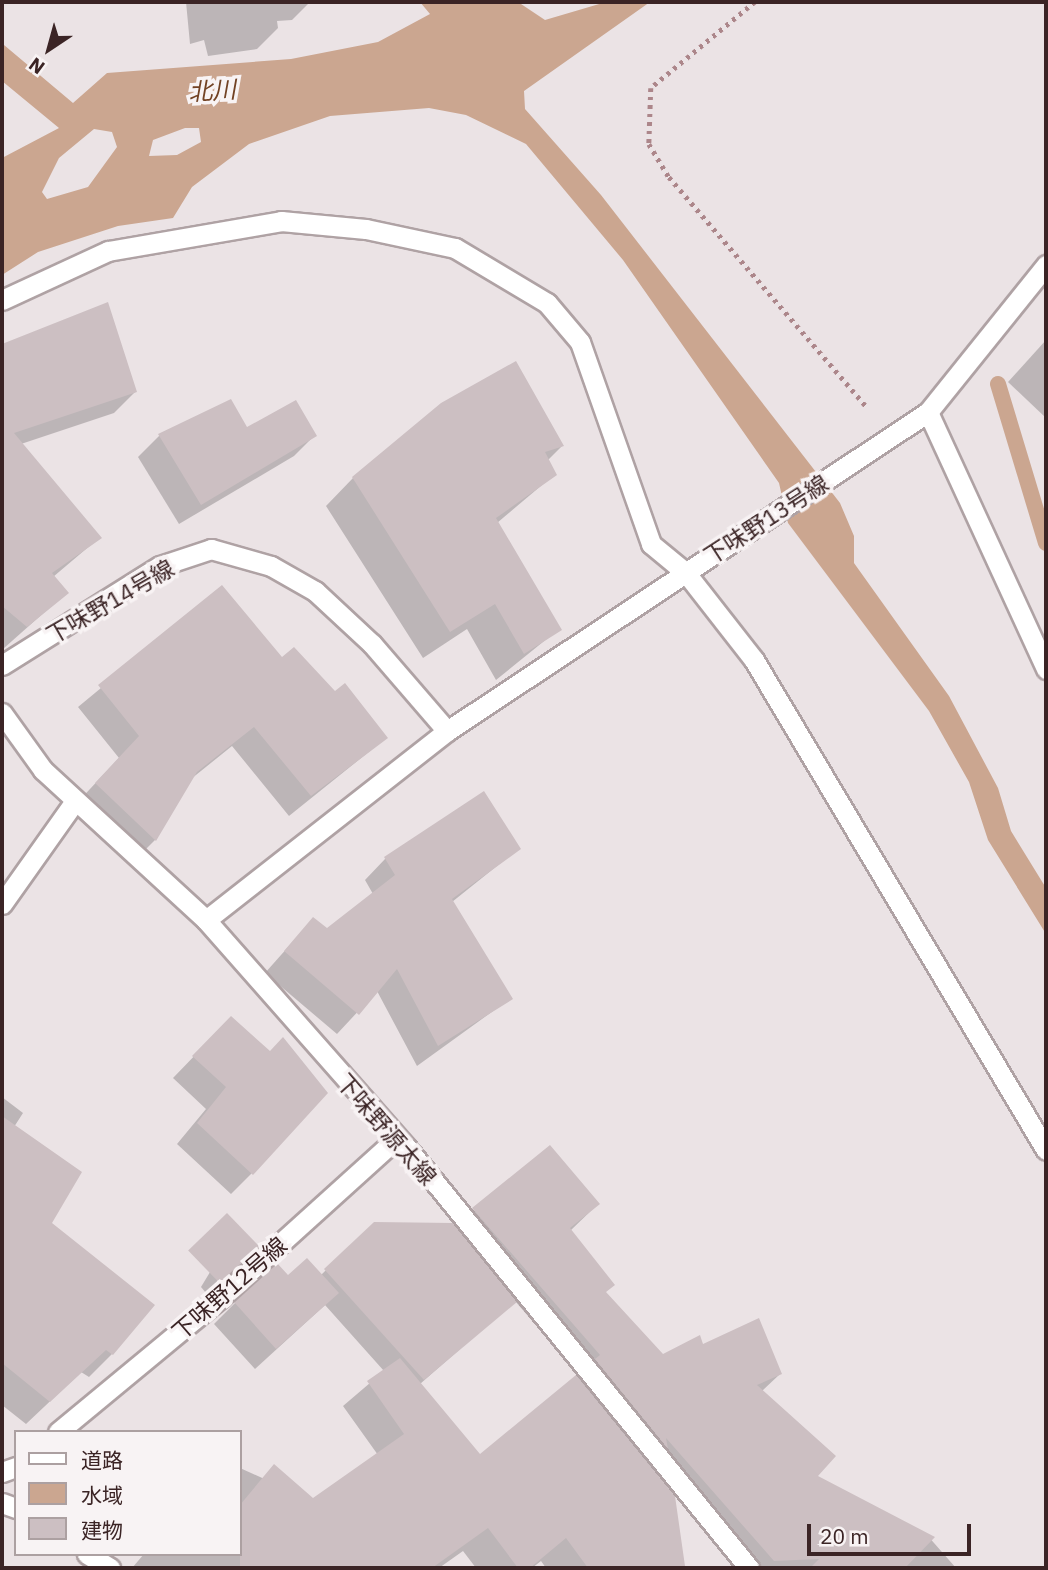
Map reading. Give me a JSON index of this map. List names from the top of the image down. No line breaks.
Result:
{"streets":{"street":["下味野13号線","下味野14号線","下味野源太線","下味野12号線"]},"crossings":[["下味野13号線","下味野14号線"],["下味野13号線","下味野源太線"],["下味野源太線","下味野12号線"]],"water":["北川"],"legend":["道路","水域","建物"],"scale_bar":"20 m","north":"bottom left"}
